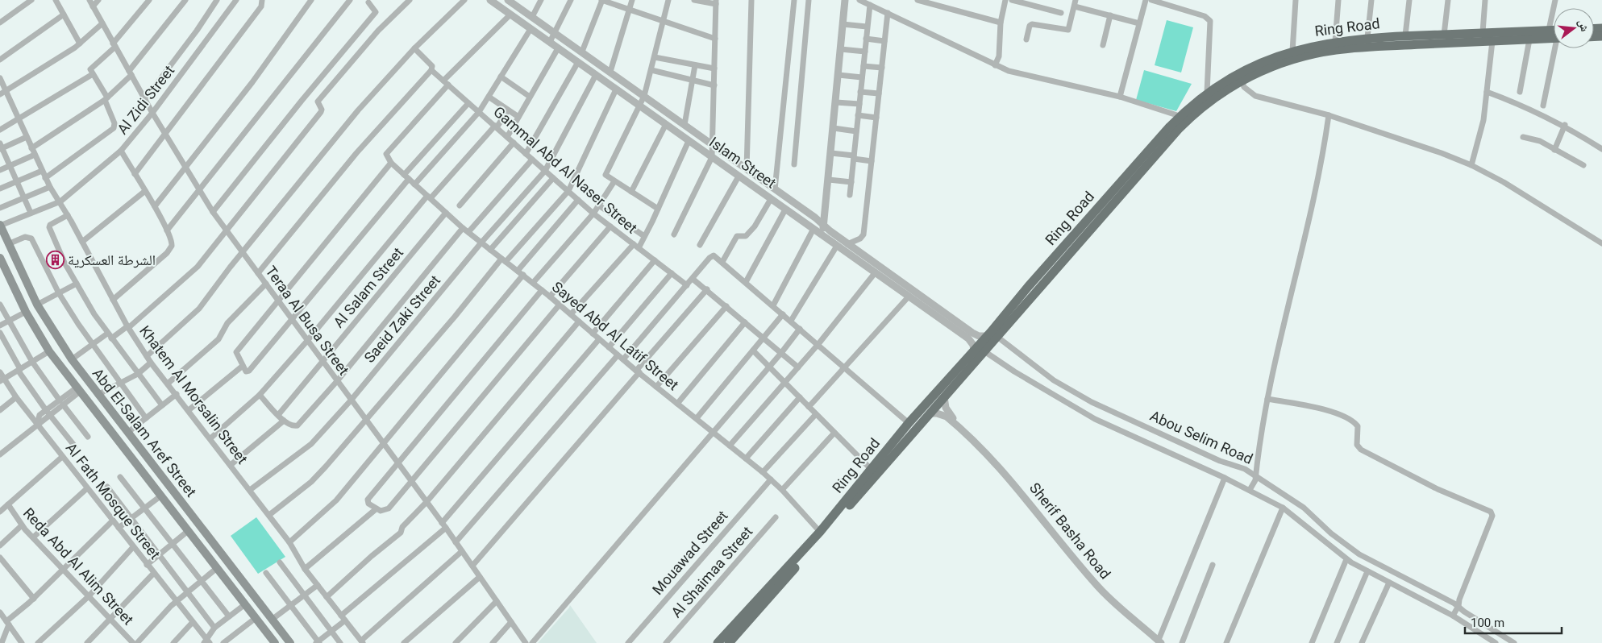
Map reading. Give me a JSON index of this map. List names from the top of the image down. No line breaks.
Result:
{"streets":{"highway":["Ring Road"],"main road":["Abd El-Salam Aref Street"],"street":["Al Zidi Street","Islam Street","Gammal Abd Al Naser Street","Al Salam Street","Saeid Zaki Street","Teraa Al Busa Street","Sayed Abd Al Latif Street","Khatem Al Morsalin Street","Abou Selim Road","Al Fath Mosque Street","Sherif Basha Road","Mouawad Street","Reda Abd Al Alim Street","Al Shaimaa Street"]},"crossings":[["Ring Road","Islam Street"],["Ring Road","Sayed Abd Al Latif Street"],["Ring Road","Abou Selim Road"],["Ring Road","Sherif Basha Road"],["Al Zidi Street","Teraa Al Busa Street"],["Al Zidi Street","Khatem Al Morsalin Street"],["Al Zidi Street","Abd El-Salam Aref Street"],["Islam Street","Saeid Zaki Street"],["Gammal Abd Al Naser Street","Saeid Zaki Street"],["Al Salam Street","Teraa Al Busa Street"],["Al Salam Street","Sayed Abd Al Latif Street"],["Saeid Zaki Street","Teraa Al Busa Street"],["Saeid Zaki Street","Sayed Abd Al Latif Street"],["Saeid Zaki Street","Khatem Al Morsalin Street"],["Sayed Abd Al Latif Street","Mouawad Street"]],"places":{"building":["الشرطة العسكرية"]},"scale_bar":"100 m","north":"right"}
